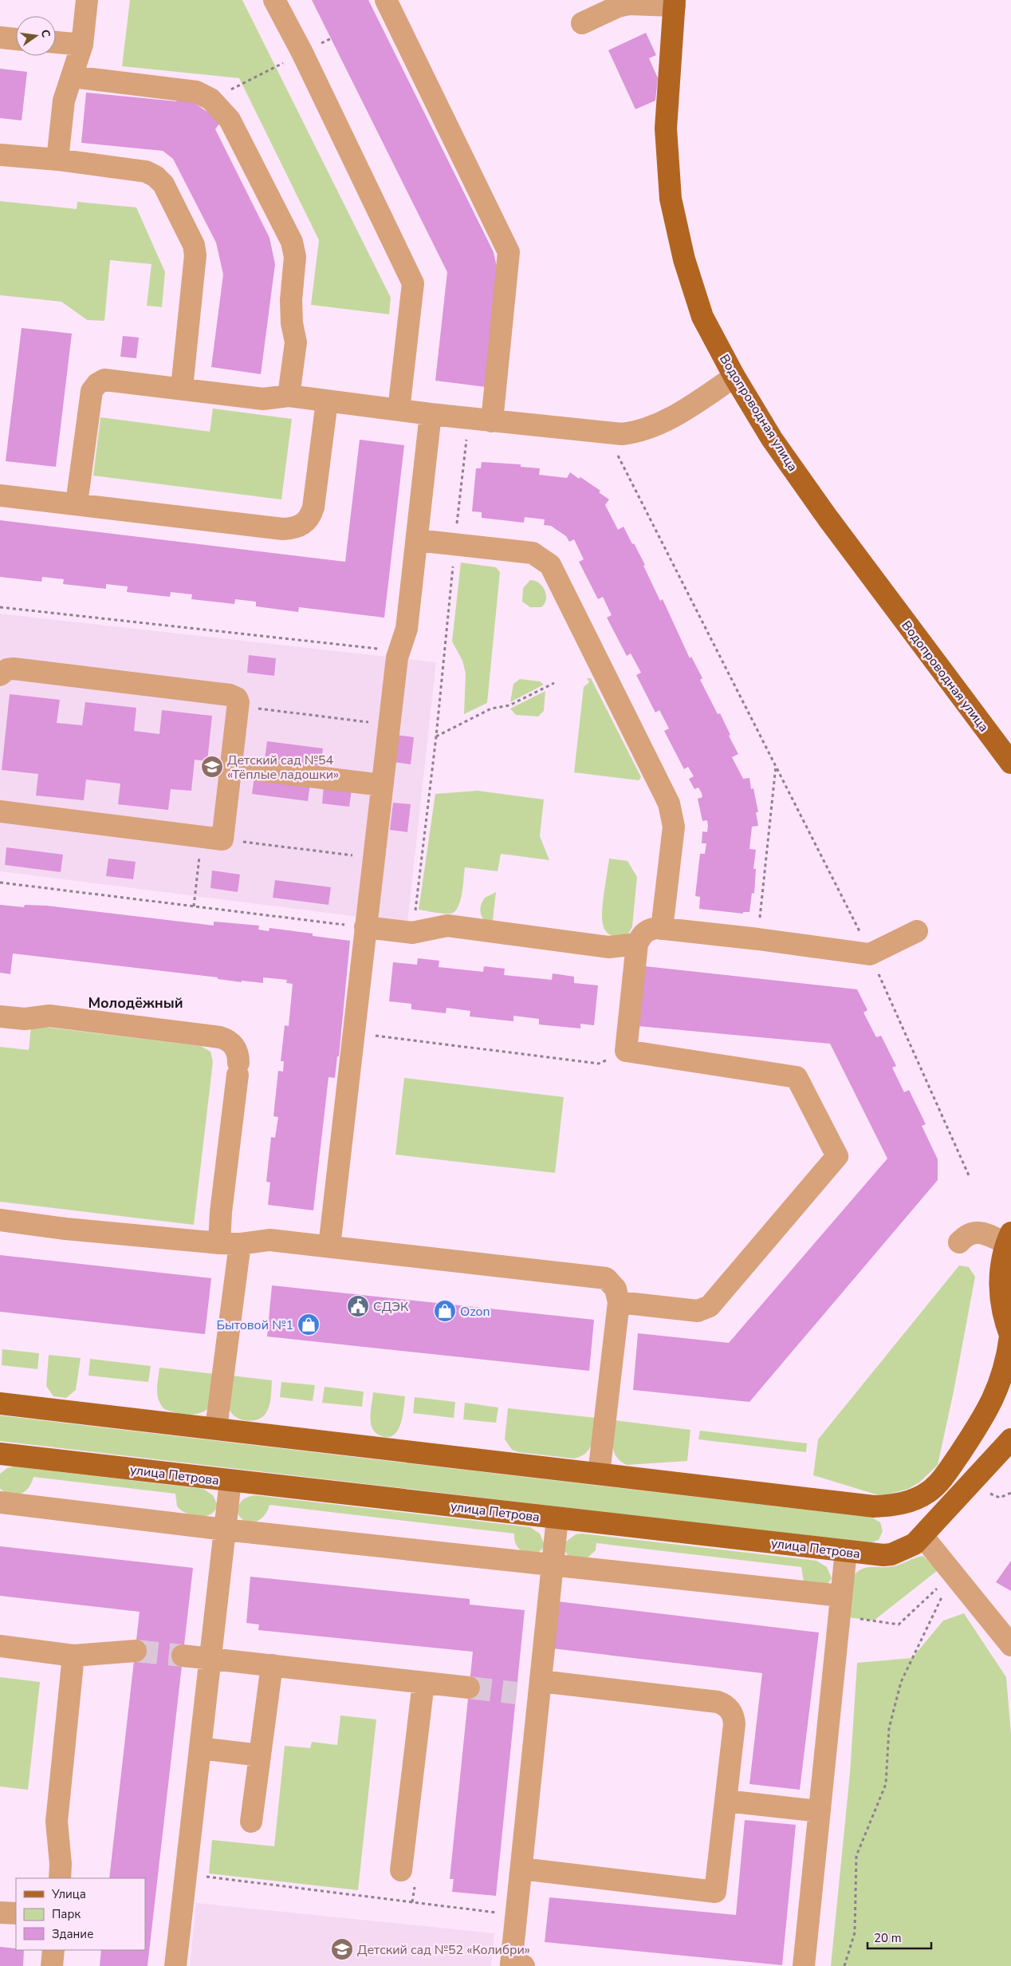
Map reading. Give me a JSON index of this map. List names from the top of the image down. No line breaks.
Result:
{"streets":{"main road":["Водопроводная улица","улица Петрова"]},"districts":["Молодёжный"],"places":{"school or university":["Детский сад №54 «Тёплые ладошки»","Детский сад №52 «Колибри»"],"public building":["СДЭК"],"shop":["Ozon","Бытовой №1"]},"legend":["Улица","Парк","Здание"],"scale_bar":"20 m","north":"right"}
